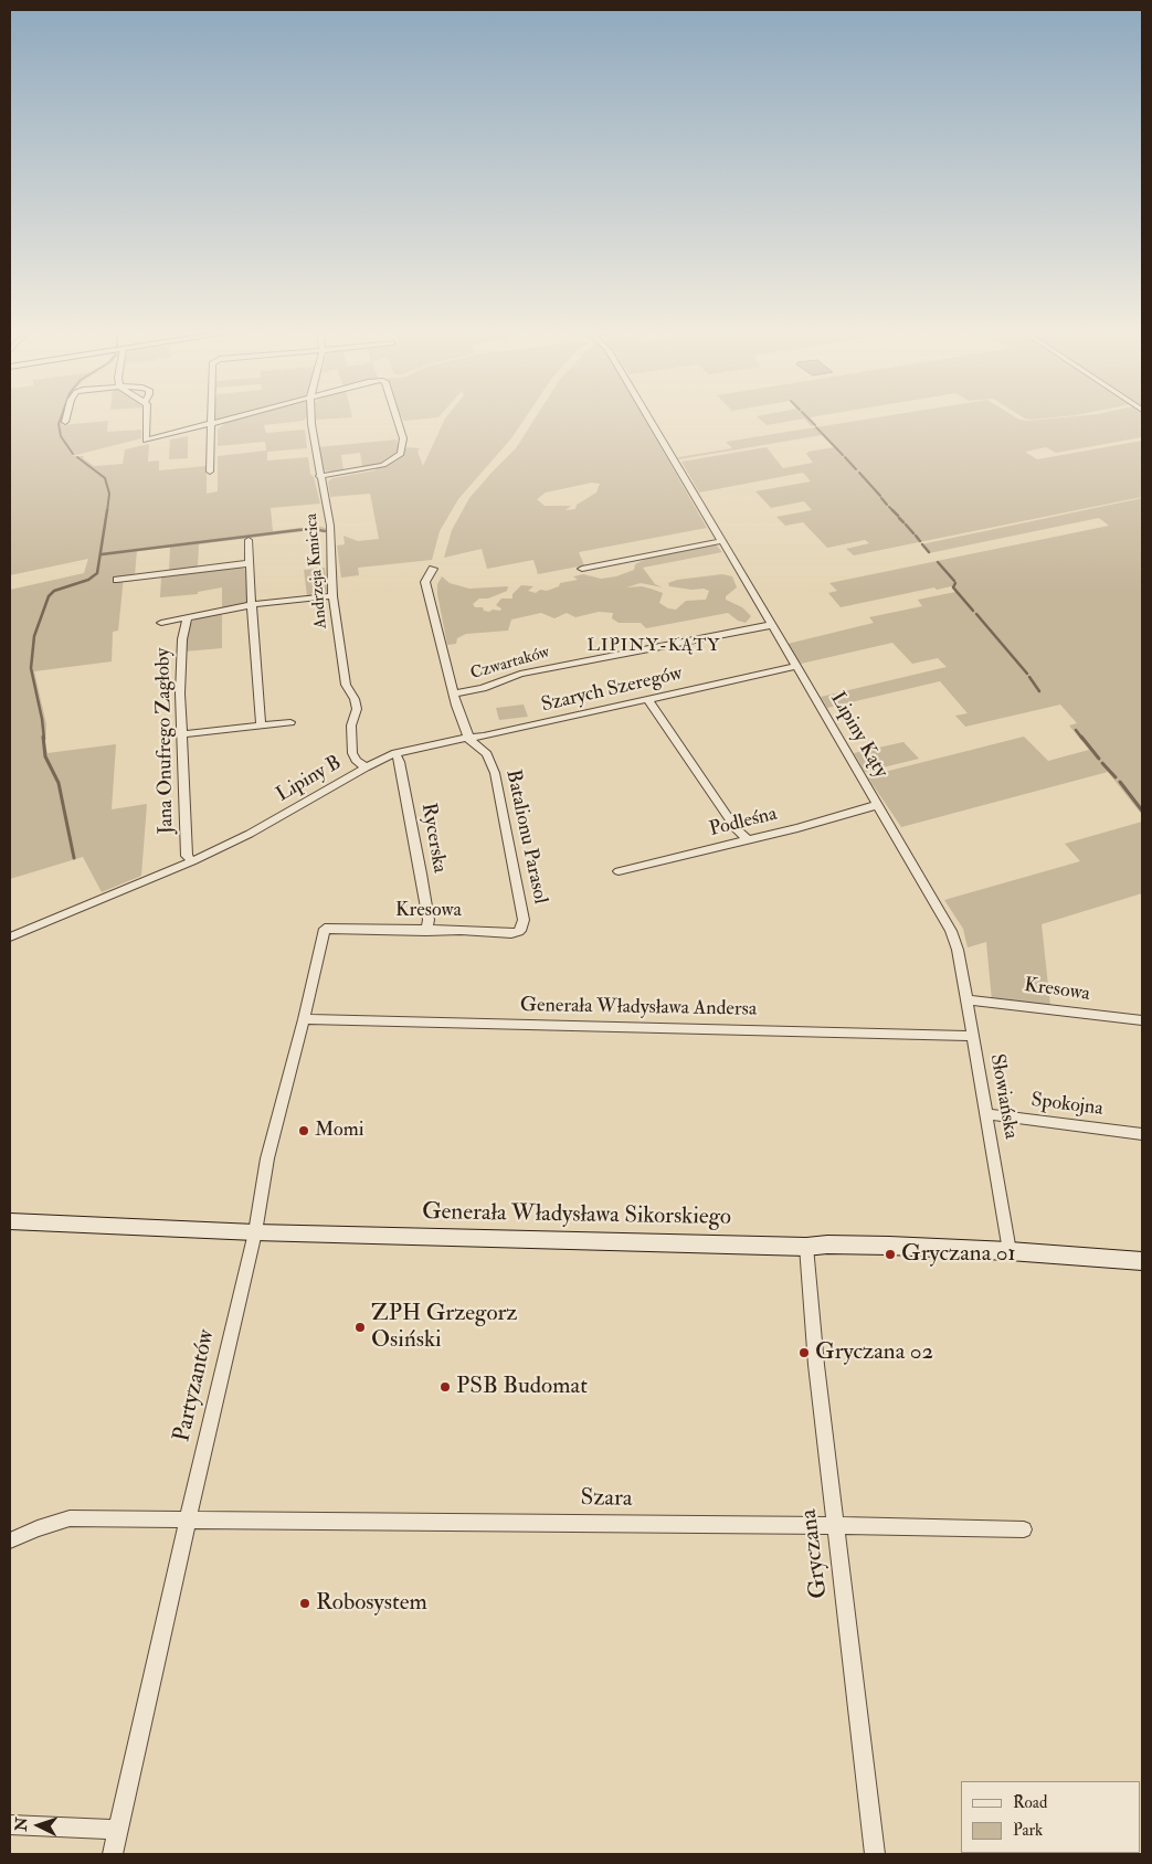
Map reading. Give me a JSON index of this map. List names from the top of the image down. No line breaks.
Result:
{"streets":{"street":["Andrzeja Kmicica","Czwartaków","Szarych Szeregów","Lipiny Kąty","Jana Onufrego Zagłoby","Lipiny B","Podleśna","Batalionu Parasol","Rycerska","Kresowa","Generała Władysława Andersa","Słowiańska","Spokojna","Generała Władysława Sikorskiego","Partyzantów","Szara","Gryczana"]},"crossings":[["Andrzeja Kmicica","Lipiny B"],["Czwartaków","Lipiny Kąty"],["Szarych Szeregów","Lipiny Kąty"],["Szarych Szeregów","Lipiny B"],["Szarych Szeregów","Batalionu Parasol"],["Lipiny Kąty","Podleśna"],["Lipiny Kąty","Słowiańska"],["Jana Onufrego Zagłoby","Lipiny B"],["Lipiny B","Batalionu Parasol"],["Lipiny B","Rycerska"],["Batalionu Parasol","Kresowa"],["Rycerska","Kresowa"],["Kresowa","Słowiańska"],["Kresowa","Partyzantów"],["Generała Władysława Andersa","Słowiańska"],["Generała Władysława Andersa","Partyzantów"],["Słowiańska","Spokojna"],["Słowiańska","Generała Władysława Sikorskiego"],["Generała Władysława Sikorskiego","Partyzantów"],["Generała Władysława Sikorskiego","Gryczana"],["Partyzantów","Szara"],["Szara","Gryczana"]],"districts":["LIPINY-KĄTY"],"places":["Momi","Gryczana 01","ZPH Grzegorz Osiński","Gryczana 02","PSB Budomat","Robosystem"],"legend":["Road","Park"],"north":"left"}
